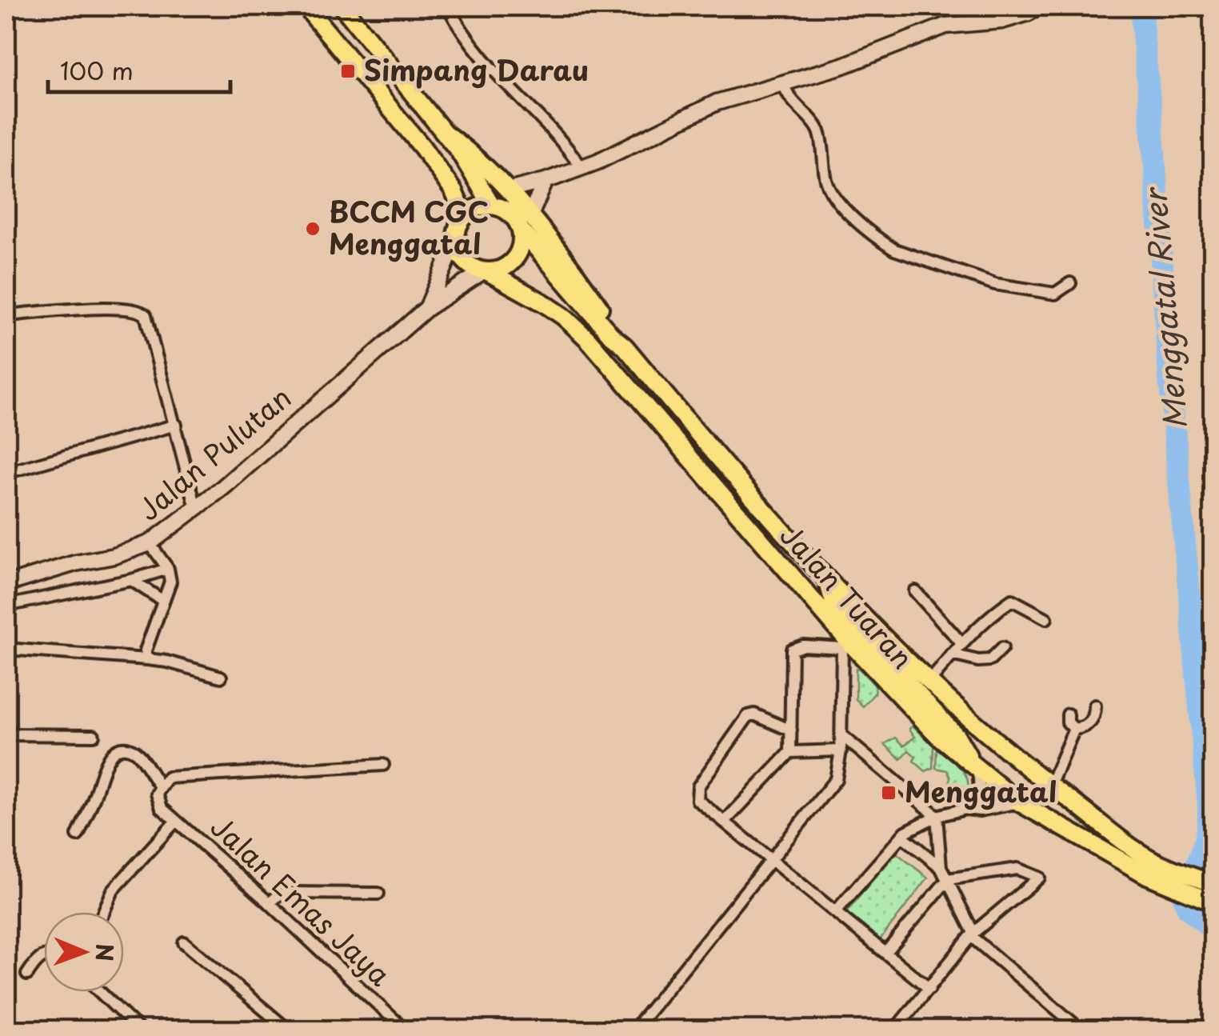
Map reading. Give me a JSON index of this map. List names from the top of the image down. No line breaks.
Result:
{"streets":{"main road":["Jalan Tuaran"],"street":["Jalan Pulutan","Jalan Emas Jaya"]},"crossings":[["Jalan Pulutan","Jalan Tuaran"]],"water":["Menggatal River"],"places":{"transit":["Simpang Darau","Menggatal"],"other":["BCCM CGC Menggatal"]},"scale_bar":"100 m","north":"right"}
